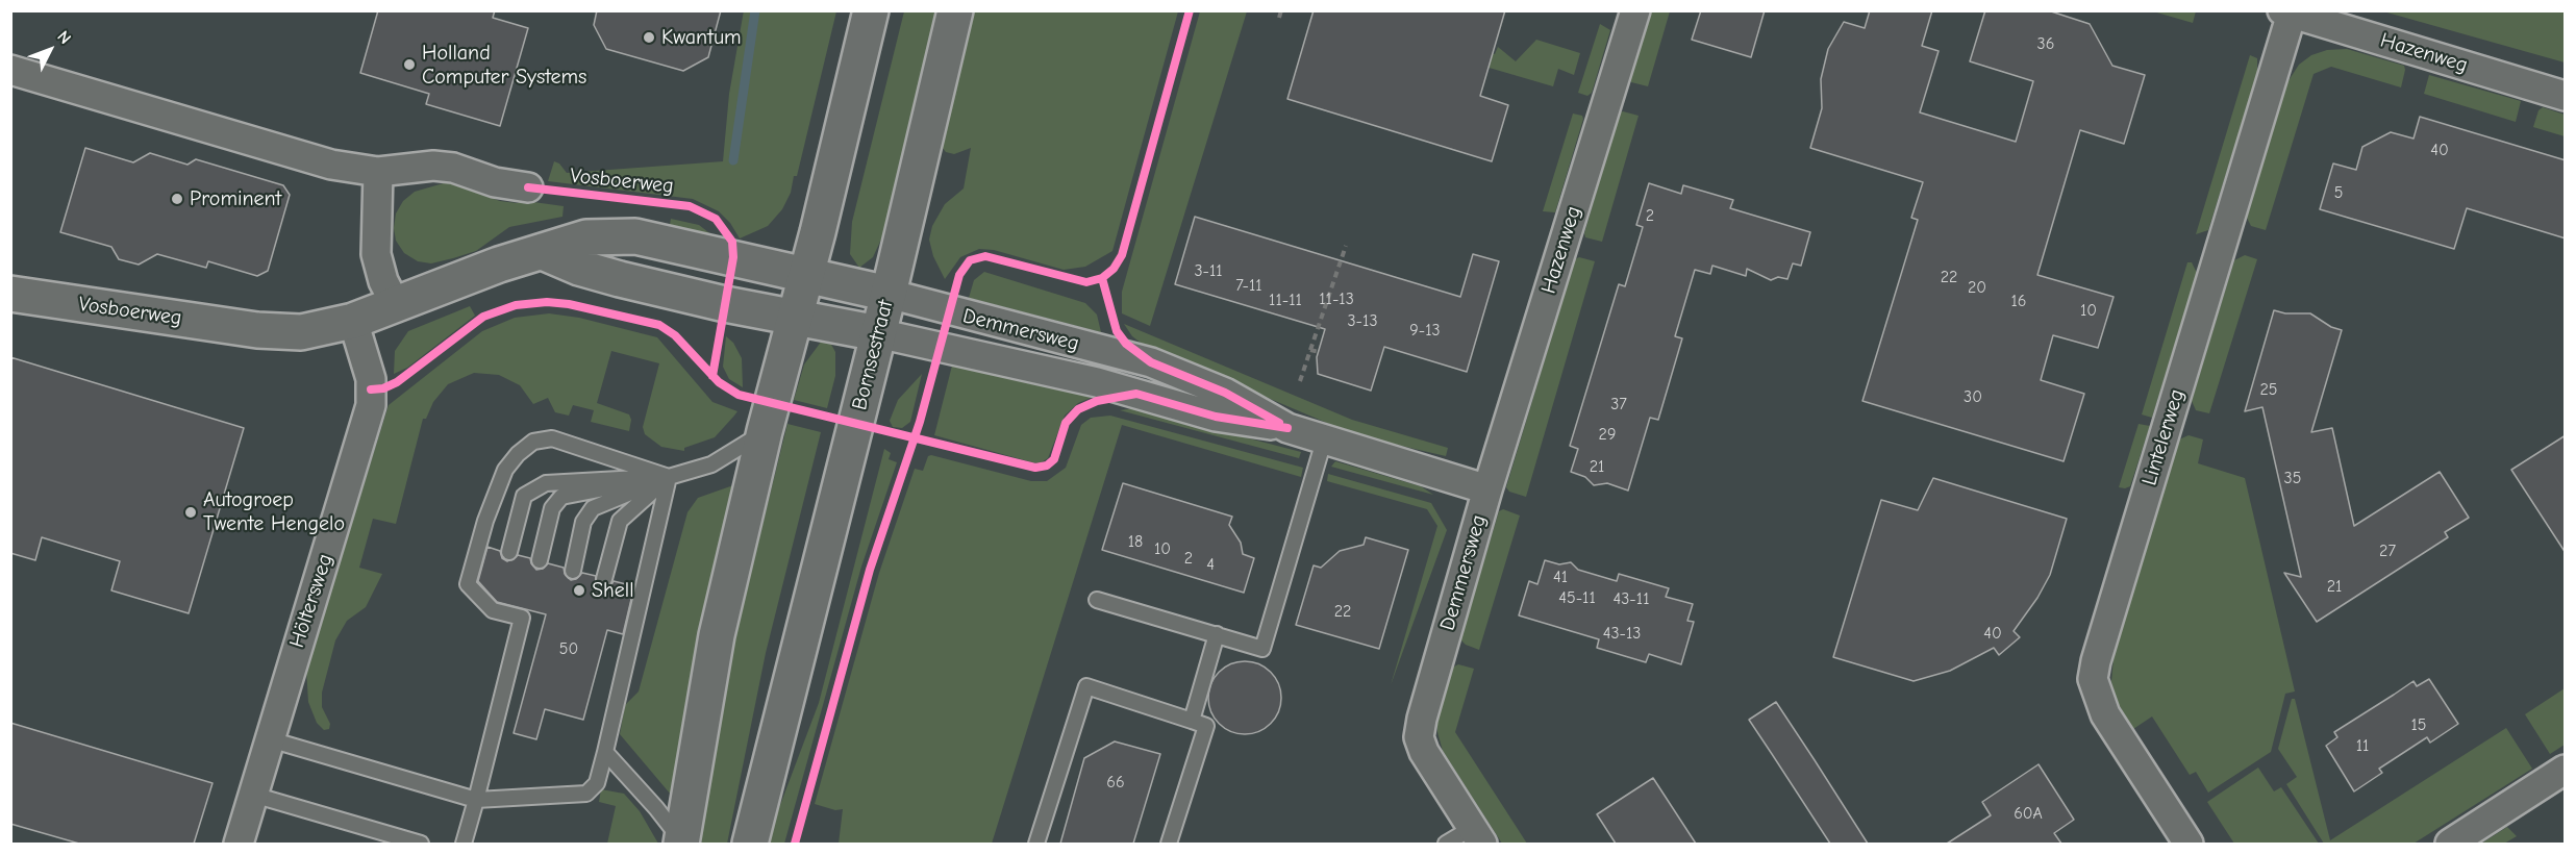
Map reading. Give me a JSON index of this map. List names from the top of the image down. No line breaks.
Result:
{"streets":{"main road":["Vosboerweg","Bornsestraat"],"street":["Hazenweg","Demmersweg","Lintelerweg","Höltersweg"]},"crossings":[["Hazenweg","Demmersweg"],["Hazenweg","Lintelerweg"],["Vosboerweg","Demmersweg"],["Vosboerweg","Bornsestraat"],["Vosboerweg","Höltersweg"],["Demmersweg","Bornsestraat"]],"places":["Kwantum","Holland Computer Systems","Prominent","Autogroep Twente Hengelo","Shell"],"house_numbers":["36","40","5","2","3-11","22","7-11","20","11-13","11-11","16","10","3-13","9-13","25","30","37","29","21","35","18","10","27","2","4","41","21","45-11","43-11","22","43-13","40","50","15","11","66","60A"],"north":"top right"}
